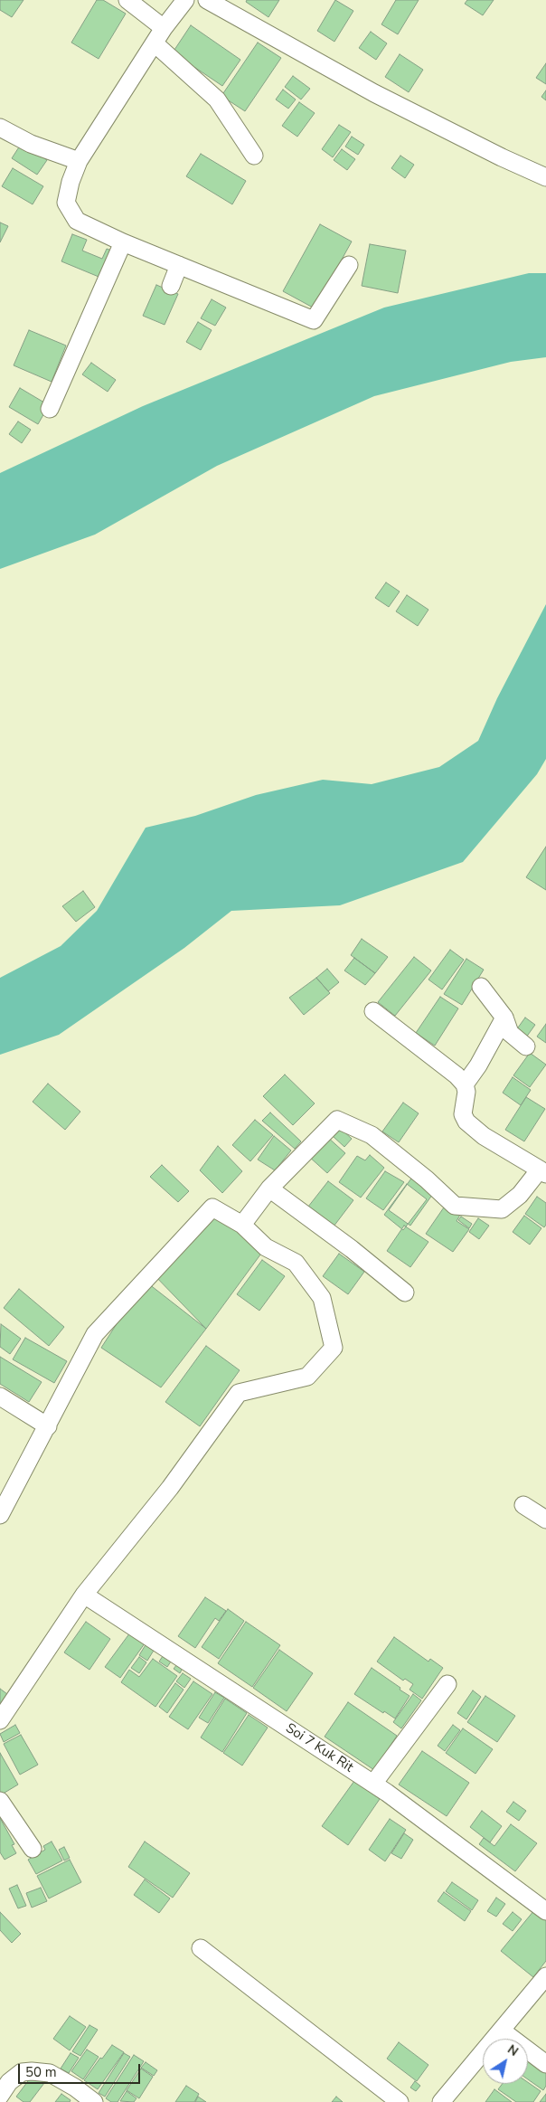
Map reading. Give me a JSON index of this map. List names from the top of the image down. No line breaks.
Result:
{"streets":{"street":["Soi 7 Kuk Rit"]},"scale_bar":"50 m","north":"top right"}
